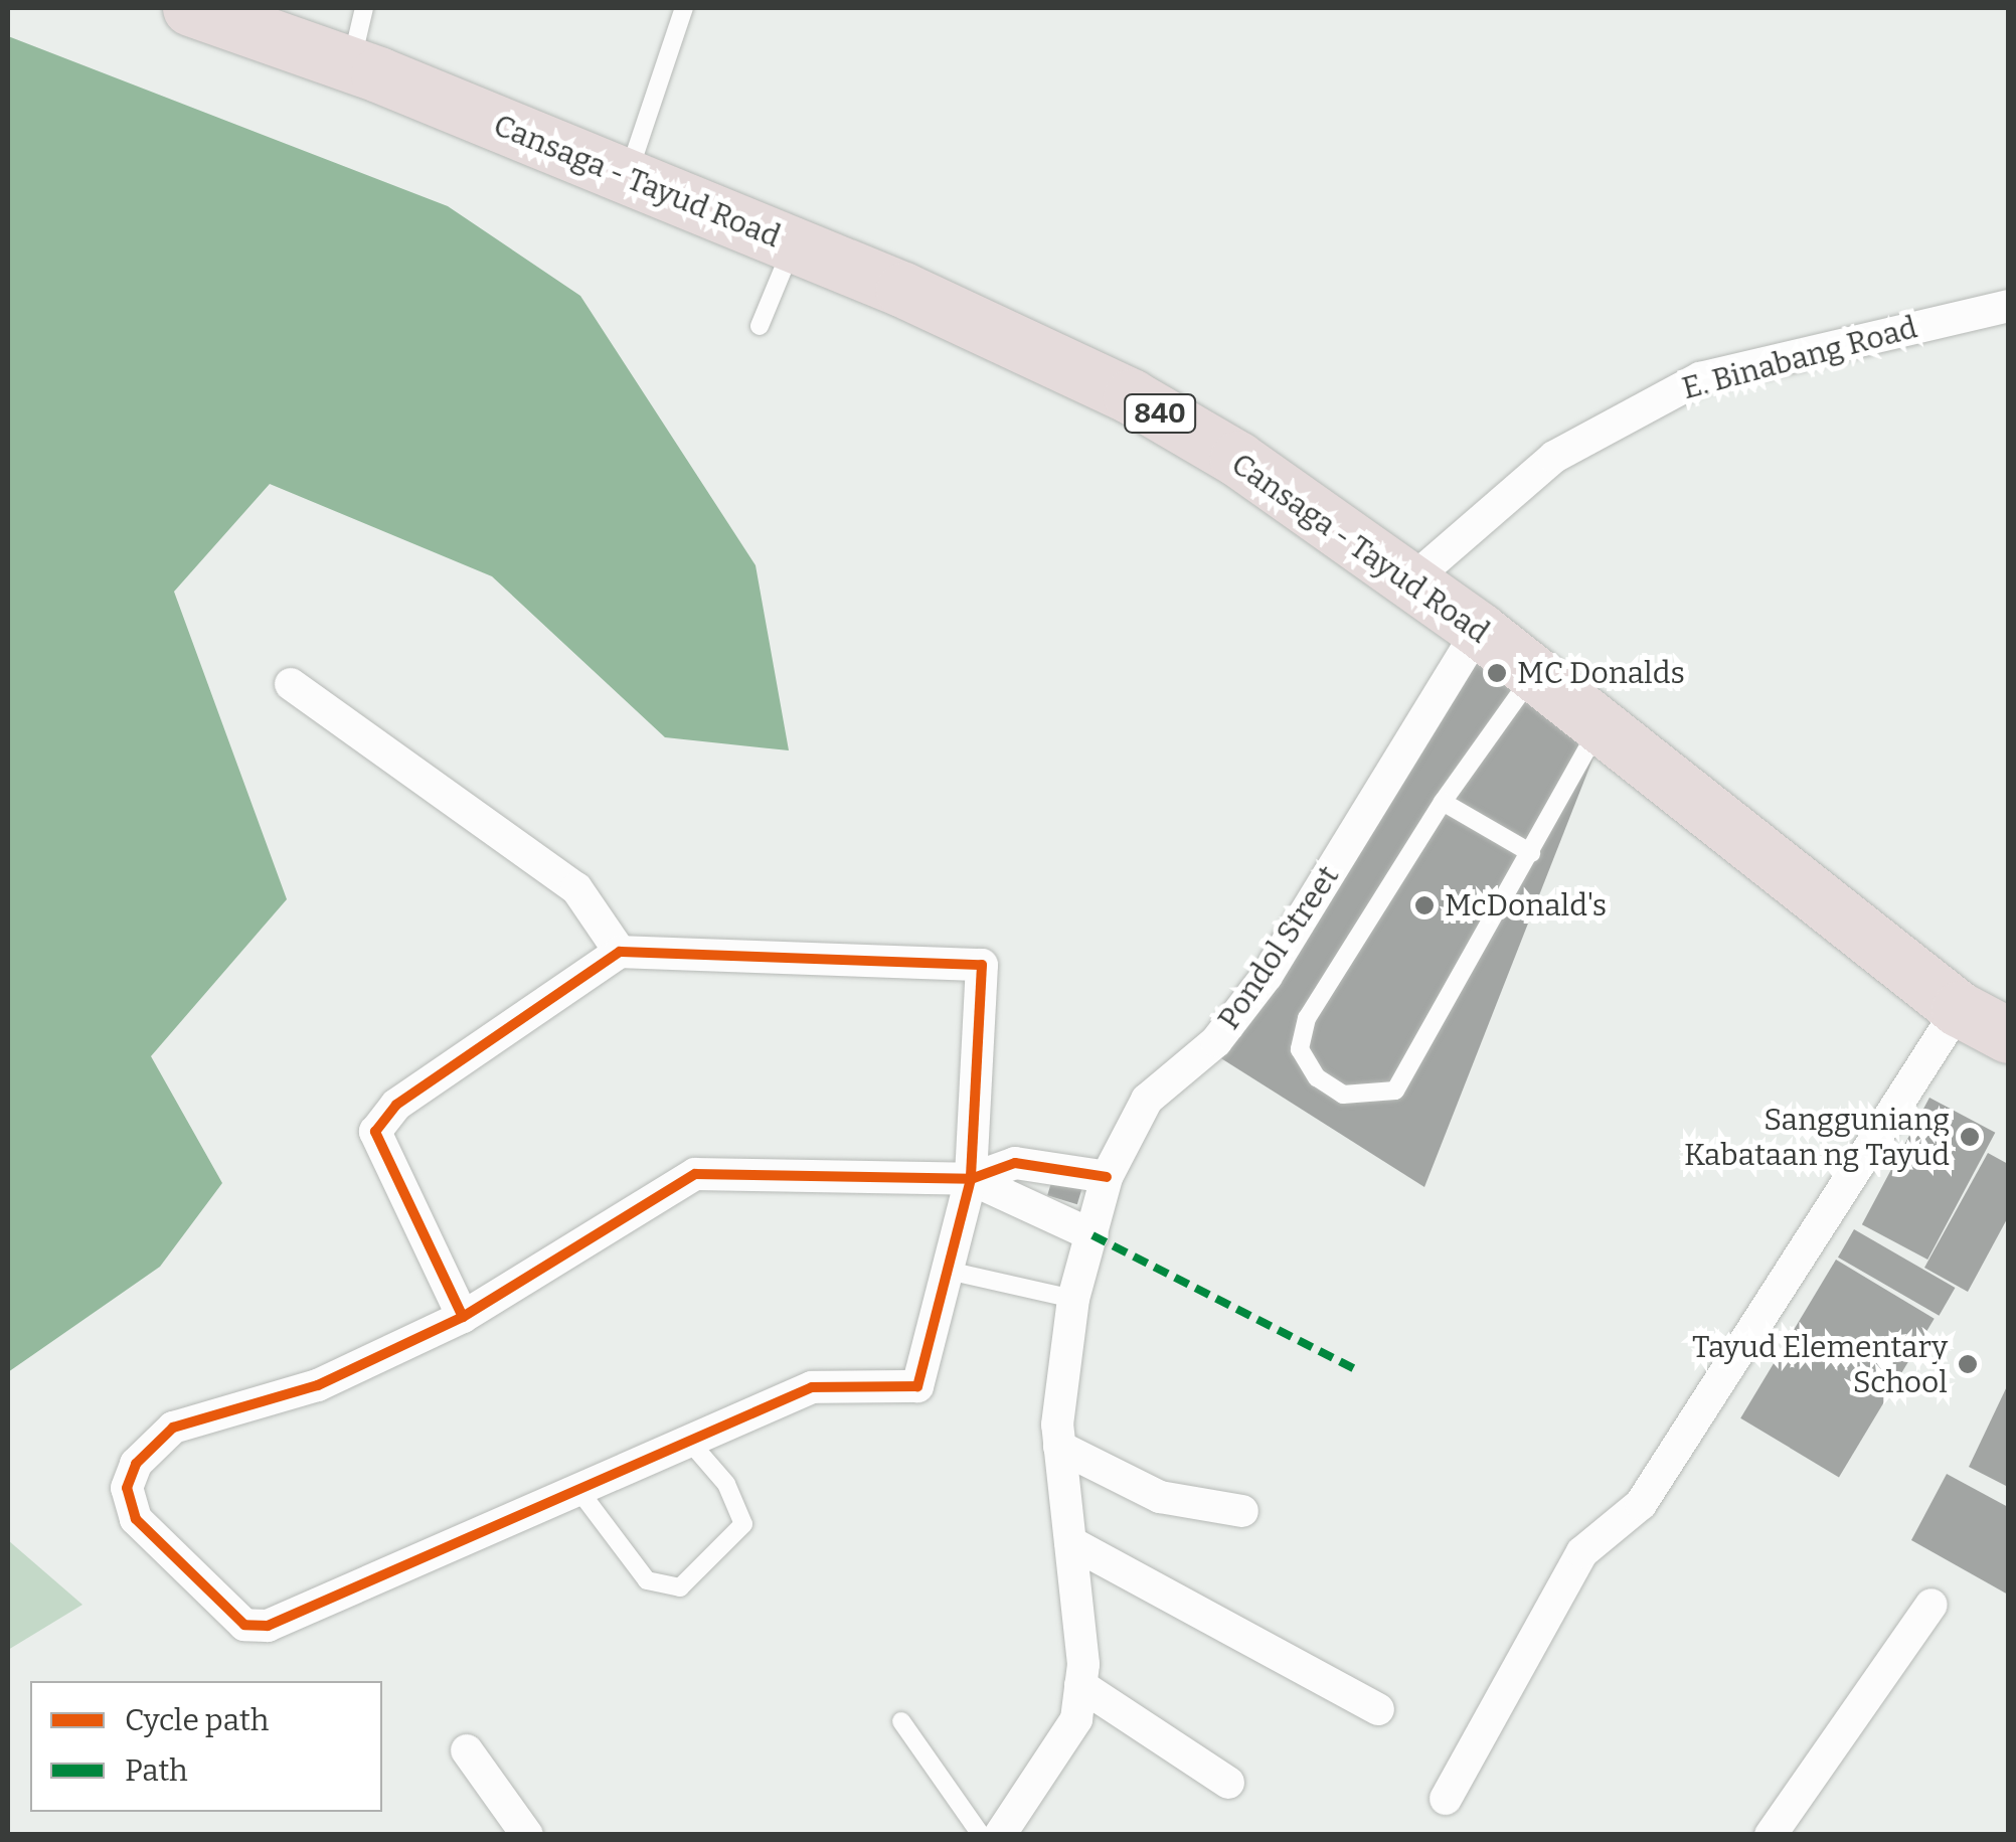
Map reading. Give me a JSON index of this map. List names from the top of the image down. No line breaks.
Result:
{"streets":{"highway":["Cansaga - Tayud Road","840"],"street":["E. Binabang Road","Pondol Street"]},"crossings":[["Cansaga - Tayud Road","E. Binabang Road"],["Cansaga - Tayud Road","Pondol Street"]],"places":["MC Donalds","McDonald's","Sangguniang Kabataan ng Tayud","Tayud Elementary School"],"legend":["Cycle path","Path"]}
